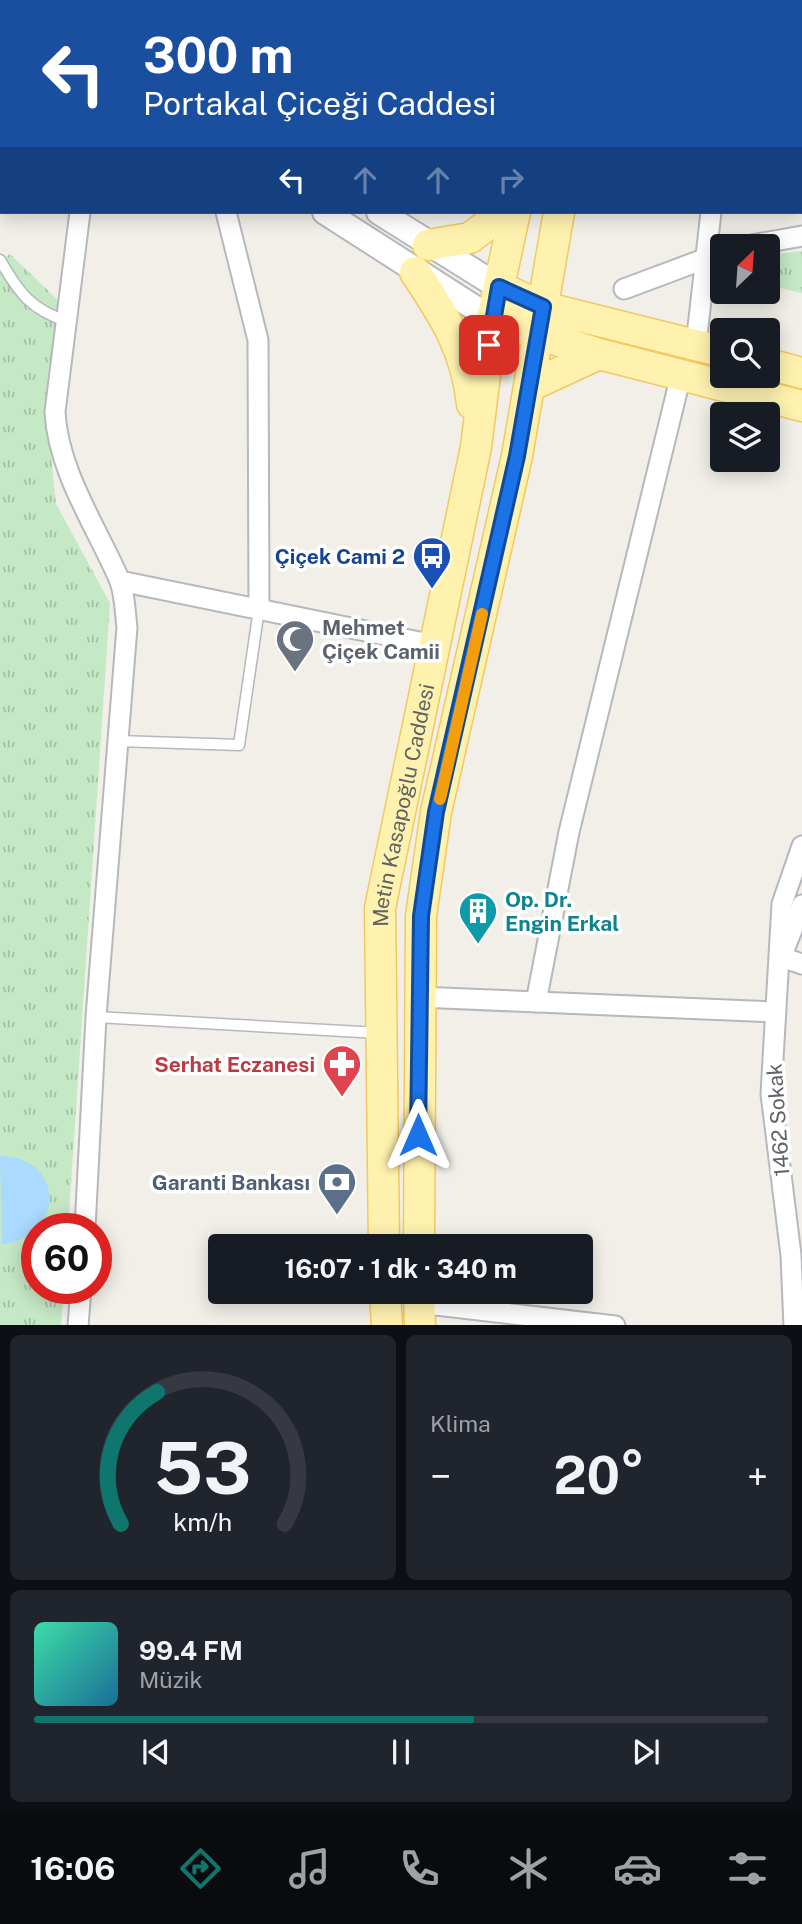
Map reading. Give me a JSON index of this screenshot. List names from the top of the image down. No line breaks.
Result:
{"streets":{"main road":["Metin Kasapoğlu Caddesi"],"street":["1462 Sokak"]},"places":{"bus stop":["Çiçek Cami 2"],"mosque":["Mehmet Çiçek Camii"],"building":["Op. Dr. Engin Erkal"],"pharmacy":["Serhat Eczanesi"],"bank":["Garanti Bankası"]},"north":"top right","page":{"turn":["300 m","Portakal Çiceği Caddesi"],"limit":"60","trip":"16:07 · 1 dk · 340 m","tile":"Klima","heat":["−","20°","+"],"song":["99.4 FM","Müzik"],"tabs":"16:06","gauge":["53","km/h"]}}
